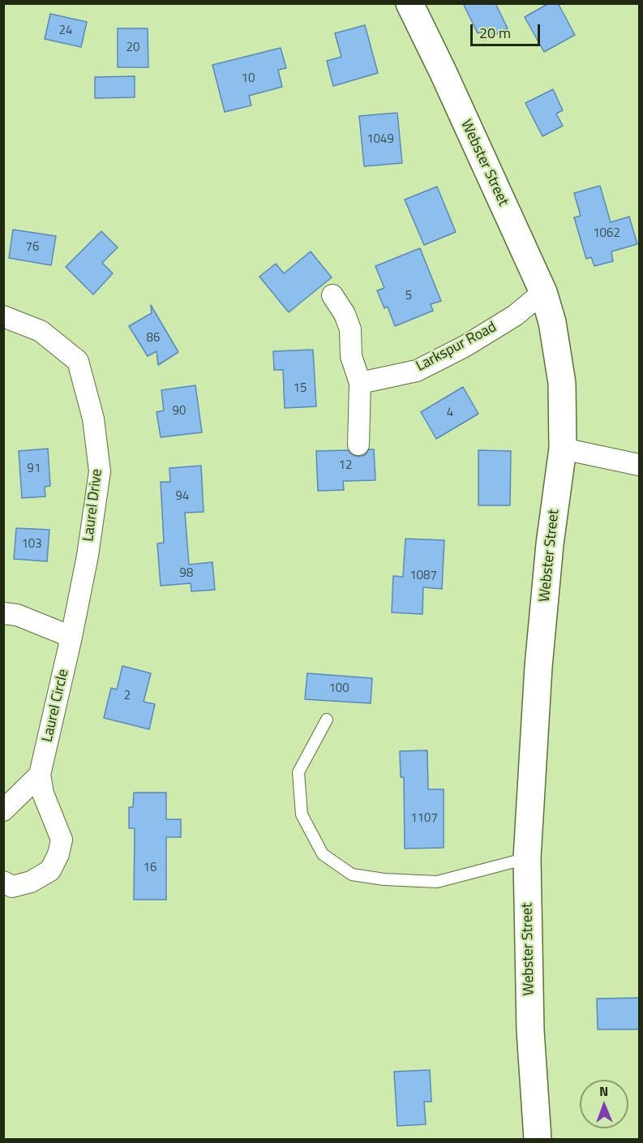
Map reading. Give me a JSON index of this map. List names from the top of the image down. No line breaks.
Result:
{"streets":{"street":["Webster Street","Larkspur Road","Laurel Drive","Laurel Circle"]},"crossings":[["Webster Street","Larkspur Road"],["Laurel Drive","Laurel Circle"]],"house_numbers":["24","20","10","1049","1062","76","5","86","15","90","4","12","91","94","103","98","1087","100","2","1107","16"],"scale_bar":"20 m","north":"top"}
